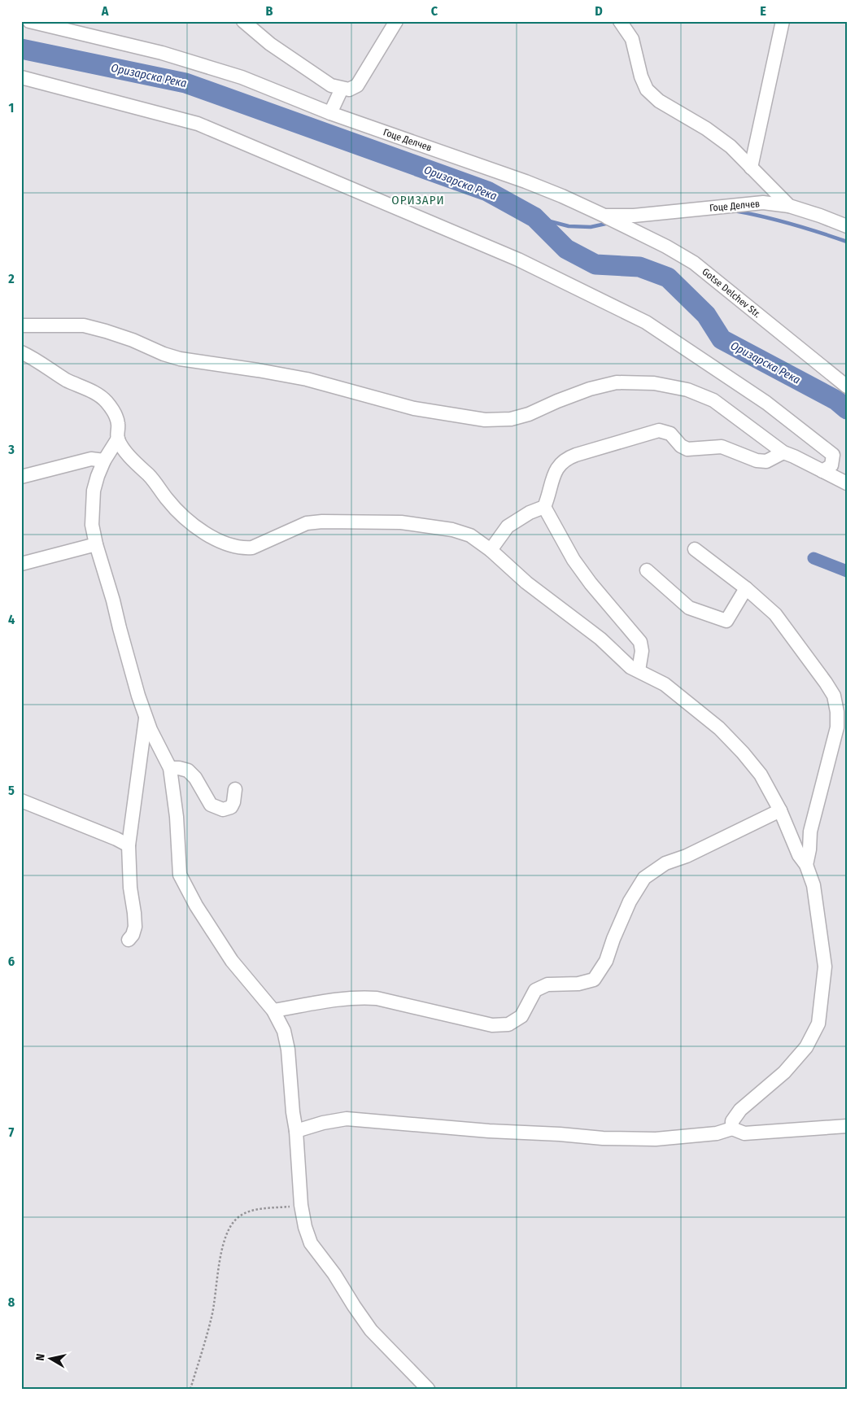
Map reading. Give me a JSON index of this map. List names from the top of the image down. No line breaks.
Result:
{"streets":{"street":["Гоце Делчев","Gotse Delchev Str."]},"crossings":[["Гоце Делчев","Gotse Delchev Str."]],"districts":["ОРИЗАРИ"],"water":["Оризарска Река"],"north":"left","grid":{"columns":["A","B","C","D","E"],"rows":["1","2","3","4","5","6","7","8"]}}
